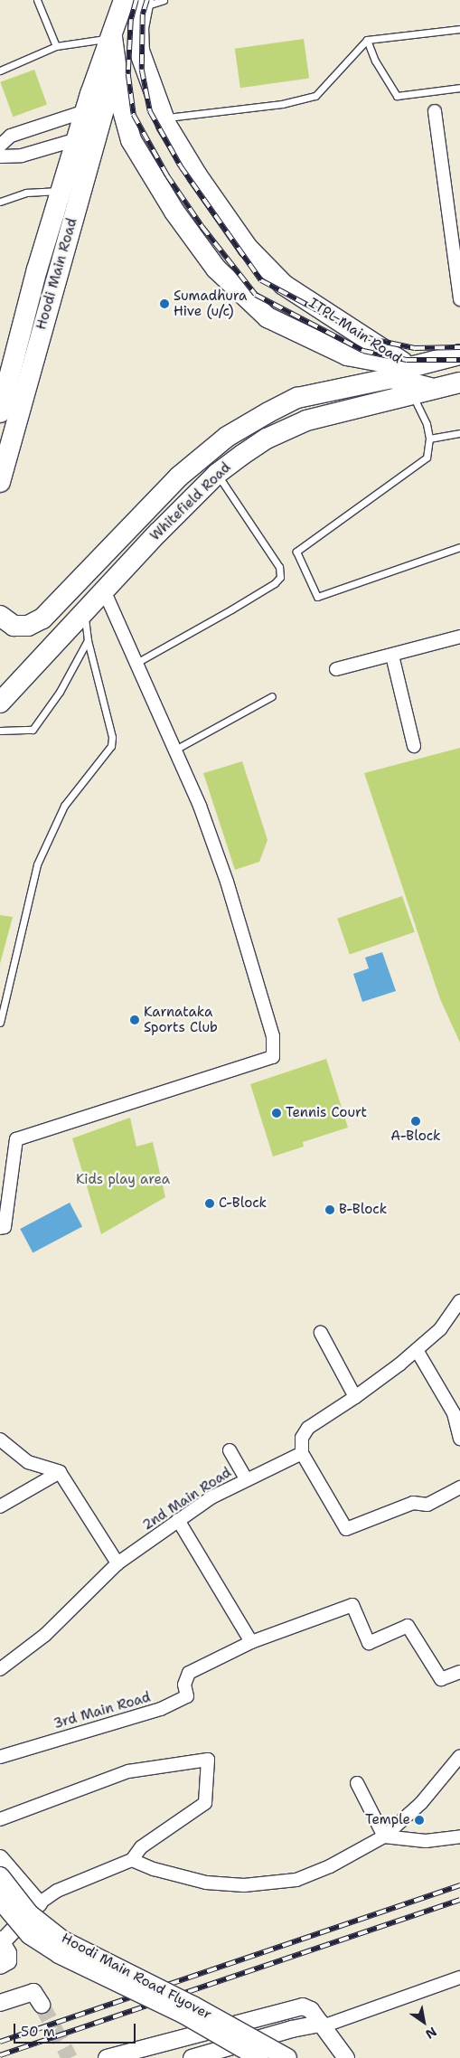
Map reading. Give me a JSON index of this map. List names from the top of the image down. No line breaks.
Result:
{"streets":{"main road":["Hoodi Main Road","ITPL Main Road","Whitefield Road","Hoodi Main Road Flyover"],"street":["2nd Main Road","3rd Main Road"]},"crossings":[["Hoodi Main Road","ITPL Main Road"]],"parks":["Kids play area"],"places":["Sumadhura Hive (u/c)","Karnataka Sports Club","Tennis Court","A-Block","C-Block","B-Block","Temple"],"scale_bar":"50 m","north":"bottom right"}
